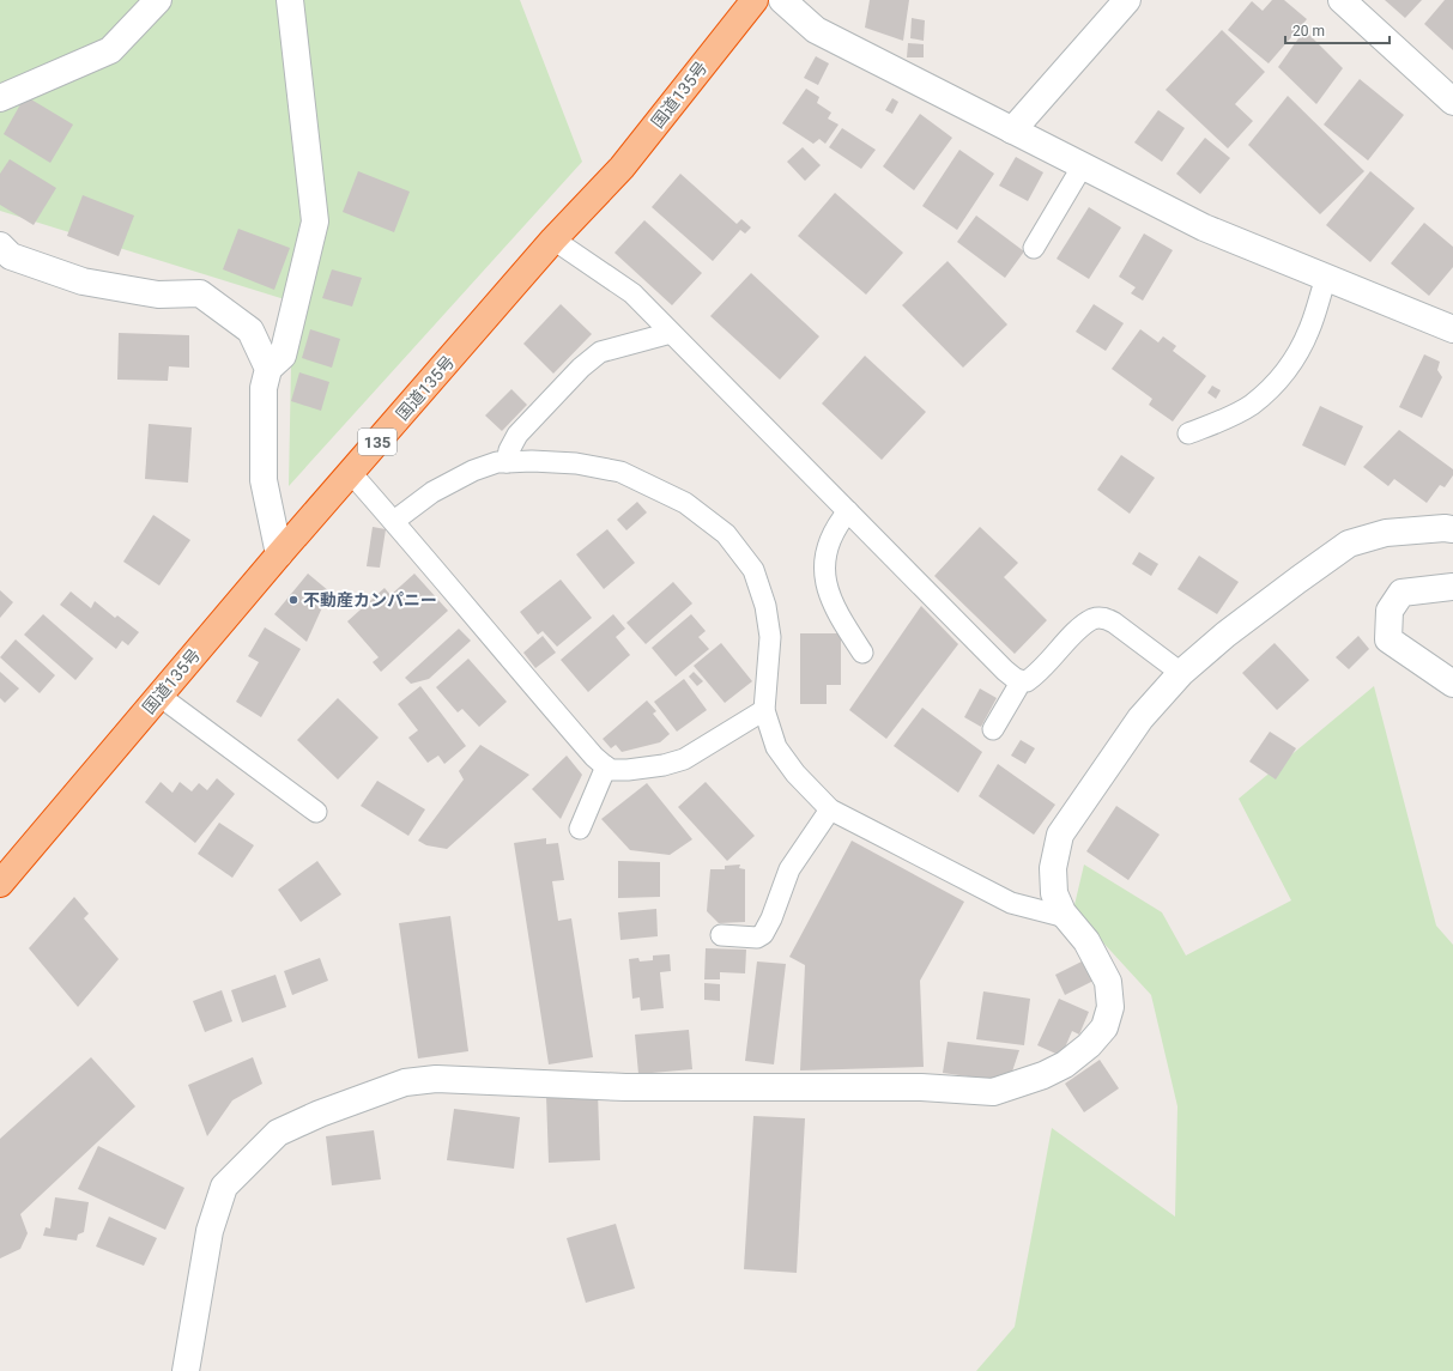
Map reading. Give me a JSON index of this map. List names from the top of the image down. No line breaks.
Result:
{"streets":{"highway":["国道135号","135"]},"places":["不動産カンパニー"],"scale_bar":"20 m"}
